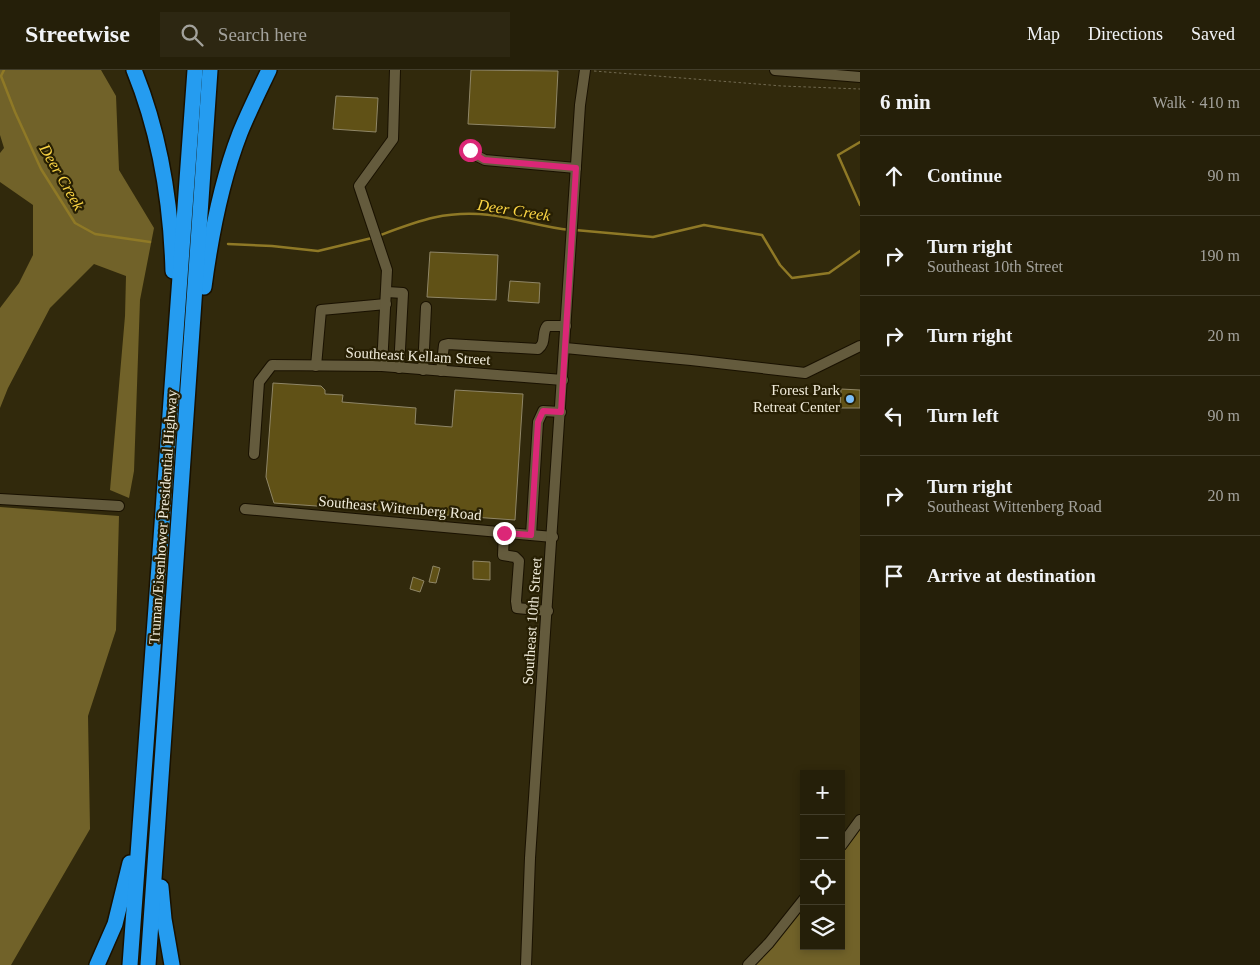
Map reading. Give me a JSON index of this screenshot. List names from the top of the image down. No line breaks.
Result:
{"streets":{"highway":["Truman/Eisenhower Presidential Highway"],"street":["Southeast Kellam Street","Southeast Wittenberg Road","Southeast 10th Street"]},"crossings":[["Southeast Kellam Street","Southeast 10th Street"],["Southeast Wittenberg Road","Southeast 10th Street"]],"water":["Deer Creek"],"places":["Forest Park Retreat Center"],"page":{"header":"Streetwise","search":"Search here","nav":["Map","Directions","Saved"],"heading":["6 min","Walk · 410 m"],"list":[["Continue","90 m"],["Turn right","Southeast 10th Street","190 m"],["Turn right","20 m"],["Turn left","90 m"],["Turn right","Southeast Wittenberg Road","20 m"],"Arrive at destination"],"map_buttons":["+","−"]}}
